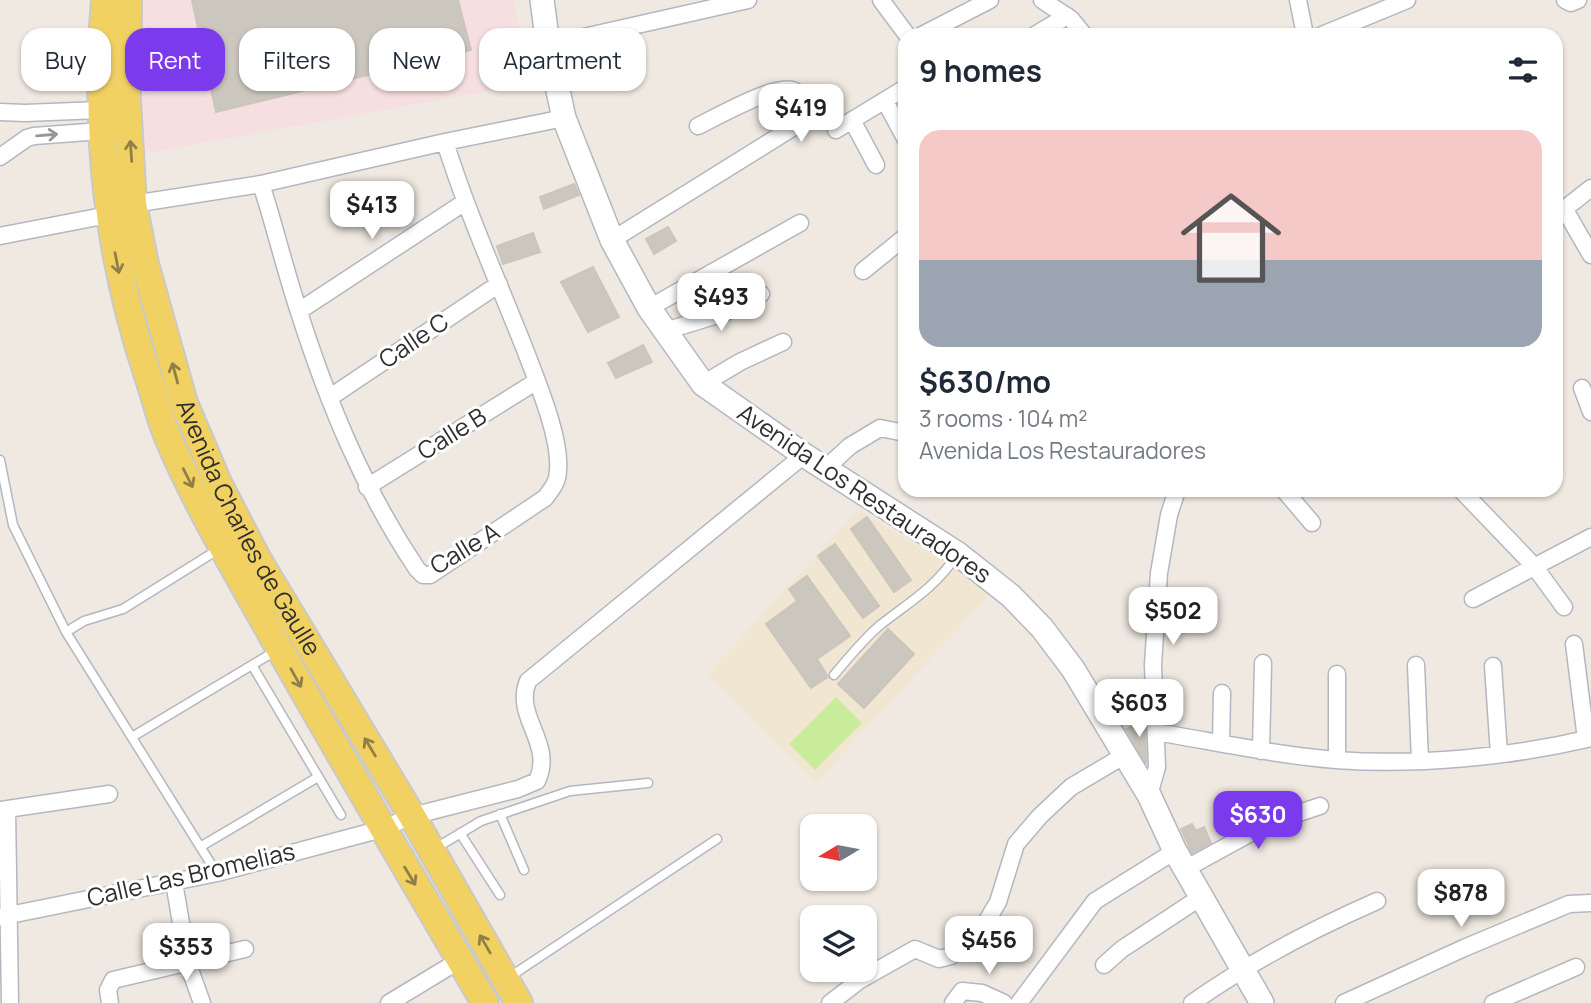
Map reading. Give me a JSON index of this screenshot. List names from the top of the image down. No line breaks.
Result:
{"streets":{"main road":["Avenida Charles de Gaulle"],"street":["Calle C","Calle B","Avenida Los Restauradores","Calle A","Calle Las Bromelias"]},"crossings":[["Calle C","Calle A"],["Calle B","Calle A"],["Avenida Los Restauradores","Calle Las Bromelias"],["Avenida Charles de Gaulle","Calle Las Bromelias"]],"north":"left","page":{"chip":["Buy","Rent","Filters","New","Apartment"],"heading":"9 homes","price":["$419","$413","$493","$502","$603","$630","$878","$456","$353"],"list":[{"name":"$630/mo","note":"3 rooms · 104 m² · Avenida Los Restauradores"}]}}
